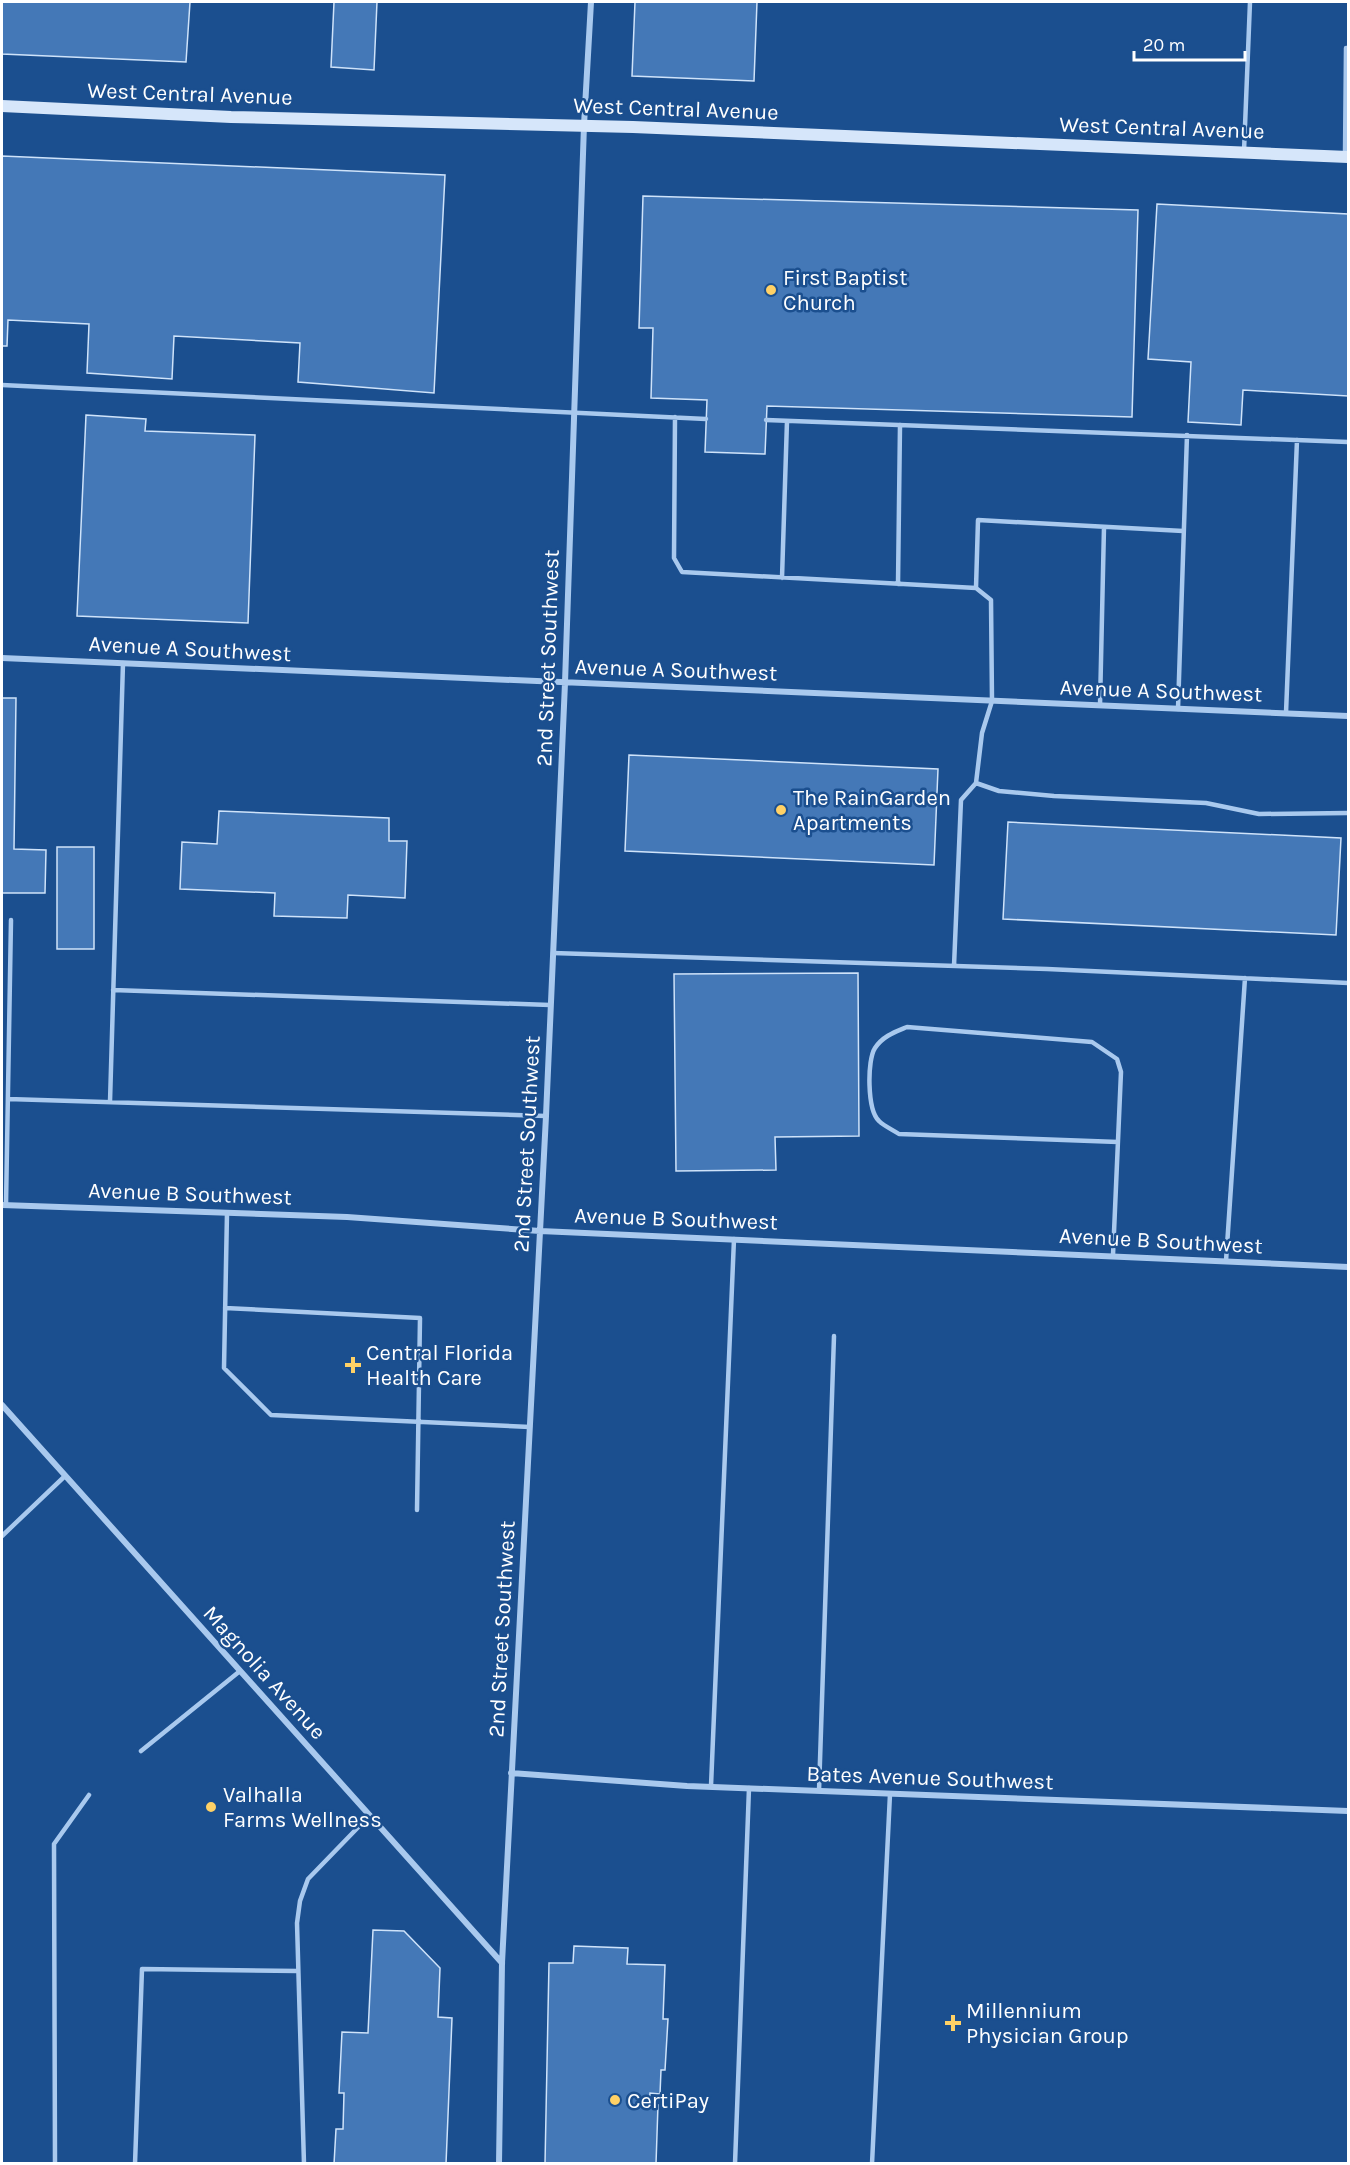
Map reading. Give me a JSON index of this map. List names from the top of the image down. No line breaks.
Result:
{"streets":{"main road":["West Central Avenue"],"street":["Avenue A Southwest","2nd Street Southwest","Avenue B Southwest","Magnolia Avenue","Bates Avenue Southwest"]},"crossings":[["West Central Avenue","2nd Street Southwest"],["Avenue A Southwest","2nd Street Southwest"],["2nd Street Southwest","Avenue B Southwest"],["2nd Street Southwest","Magnolia Avenue"],["2nd Street Southwest","Bates Avenue Southwest"]],"places":{"other":["First Baptist Church","The RainGarden Apartments","Valhalla Farms Wellness","CertiPay"],"health":["Central Florida Health Care","Millennium Physician Group"]},"scale_bar":"20 m"}
